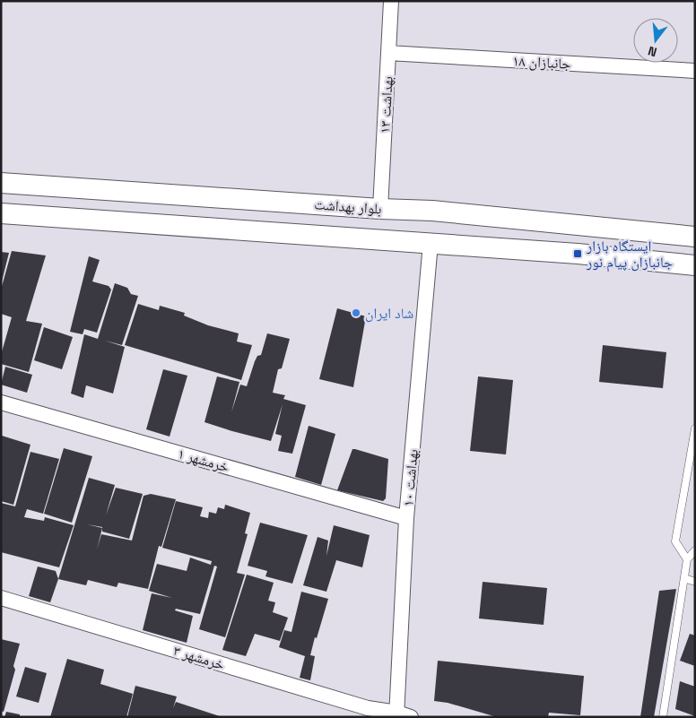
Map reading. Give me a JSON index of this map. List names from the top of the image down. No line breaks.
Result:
{"streets":{"main road":["بلوار بهداشت"],"street":["جانبازان ۱۸","بهداشت ۱۳","خرمشهر ۱","بهداشت ۱۰","خرمشهر ۳"]},"crossings":[["جانبازان ۱۸","بهداشت ۱۳"],["بهداشت ۱۳","بلوار بهداشت"],["خرمشهر ۱","بهداشت ۱۰"],["بهداشت ۱۰","خرمشهر ۳"]],"places":{"transit":["ایستگاه بازار جانبازان پیام نور"],"other":["شاد ایران"]},"north":"bottom"}
